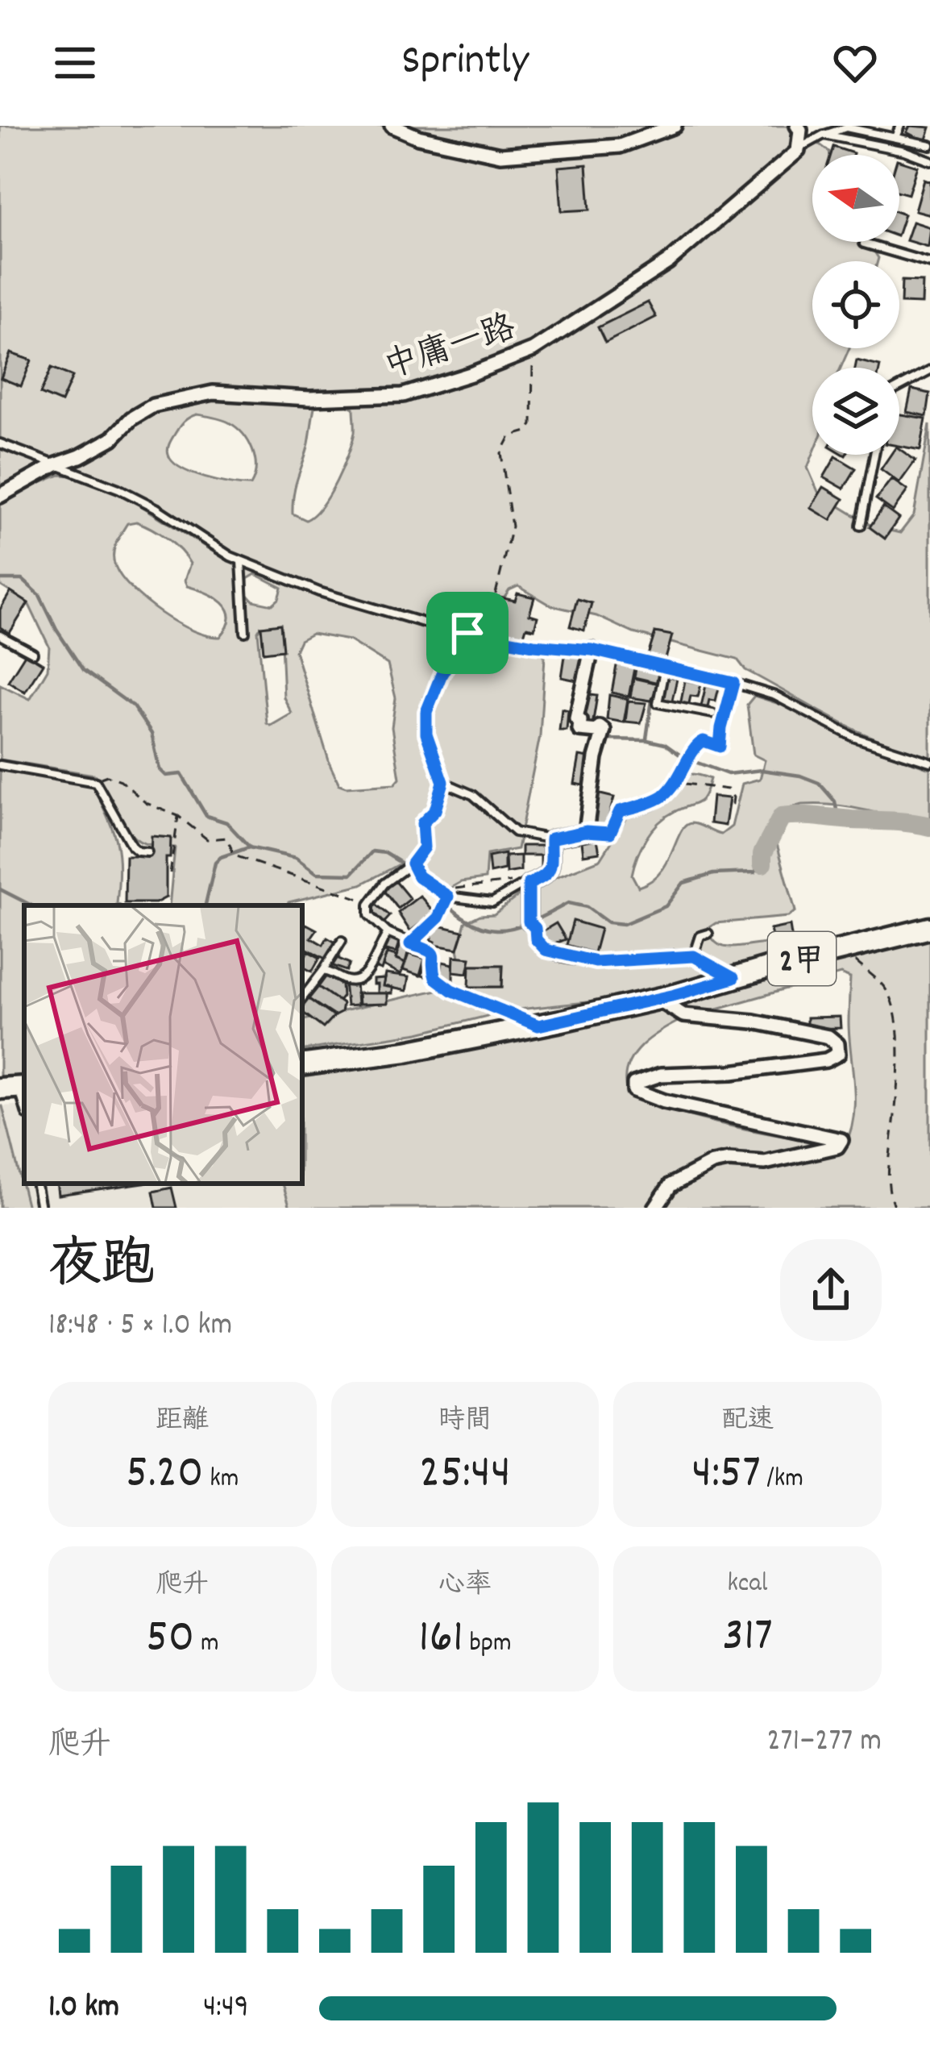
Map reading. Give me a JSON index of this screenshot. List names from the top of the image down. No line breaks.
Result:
{"streets":{"main road":["2甲"],"street":["中庸一路"]},"north":"left","page":{"header":"Sprintly","heading":["夜跑","18:48 · 5 × 1.0 km"],"stats":[["距離","5.20 km"],["時間","25:44"],["配速","4:57 /km"],["爬升","50 m"],["心率","161 bpm"],["kcal","317"]],"chart":["爬升","271–277 m"],"list":[{"name":"1.0 km","note":"4:49"}]}}
